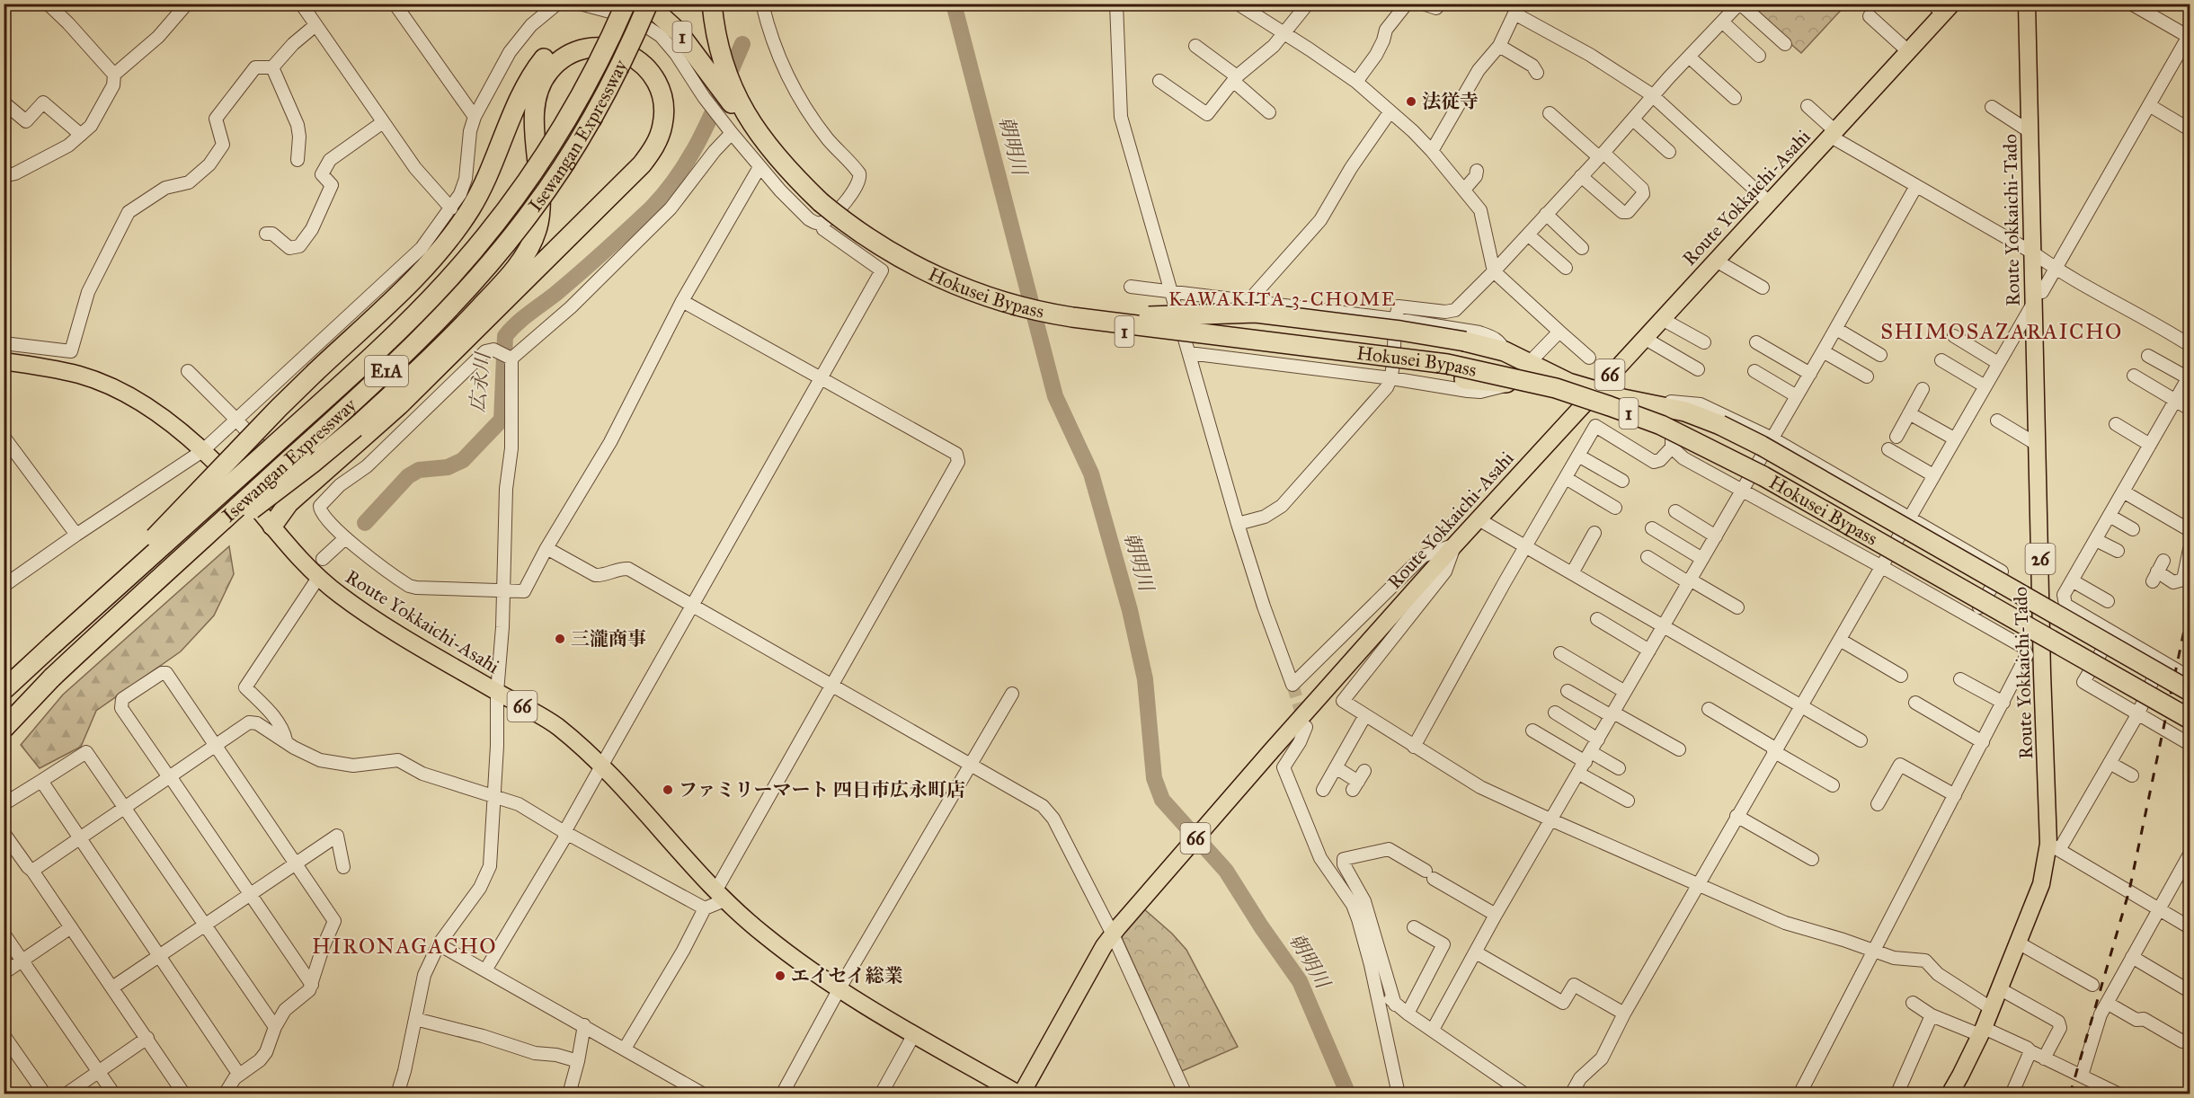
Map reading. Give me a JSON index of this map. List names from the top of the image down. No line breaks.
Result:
{"streets":{"highway":["1","Isewangan Expressway","Hokusei Bypass","E1A"],"main road":["Route Yokkaichi-Asahi","Route Yokkaichi-Tado","66","26"]},"crossings":[["1","Isewangan Expressway"],["1","Route Yokkaichi-Asahi"],["1","Hokusei Bypass"]],"districts":["KAWAKITA 3-CHOME","SHIMOSAZARAICHO","HIRONAGACHO"],"water":["朝明川","広永川"],"places":["法従寺","三瀧商事","ファミリーマート 四日市広永町店","エイセイ総業"]}
